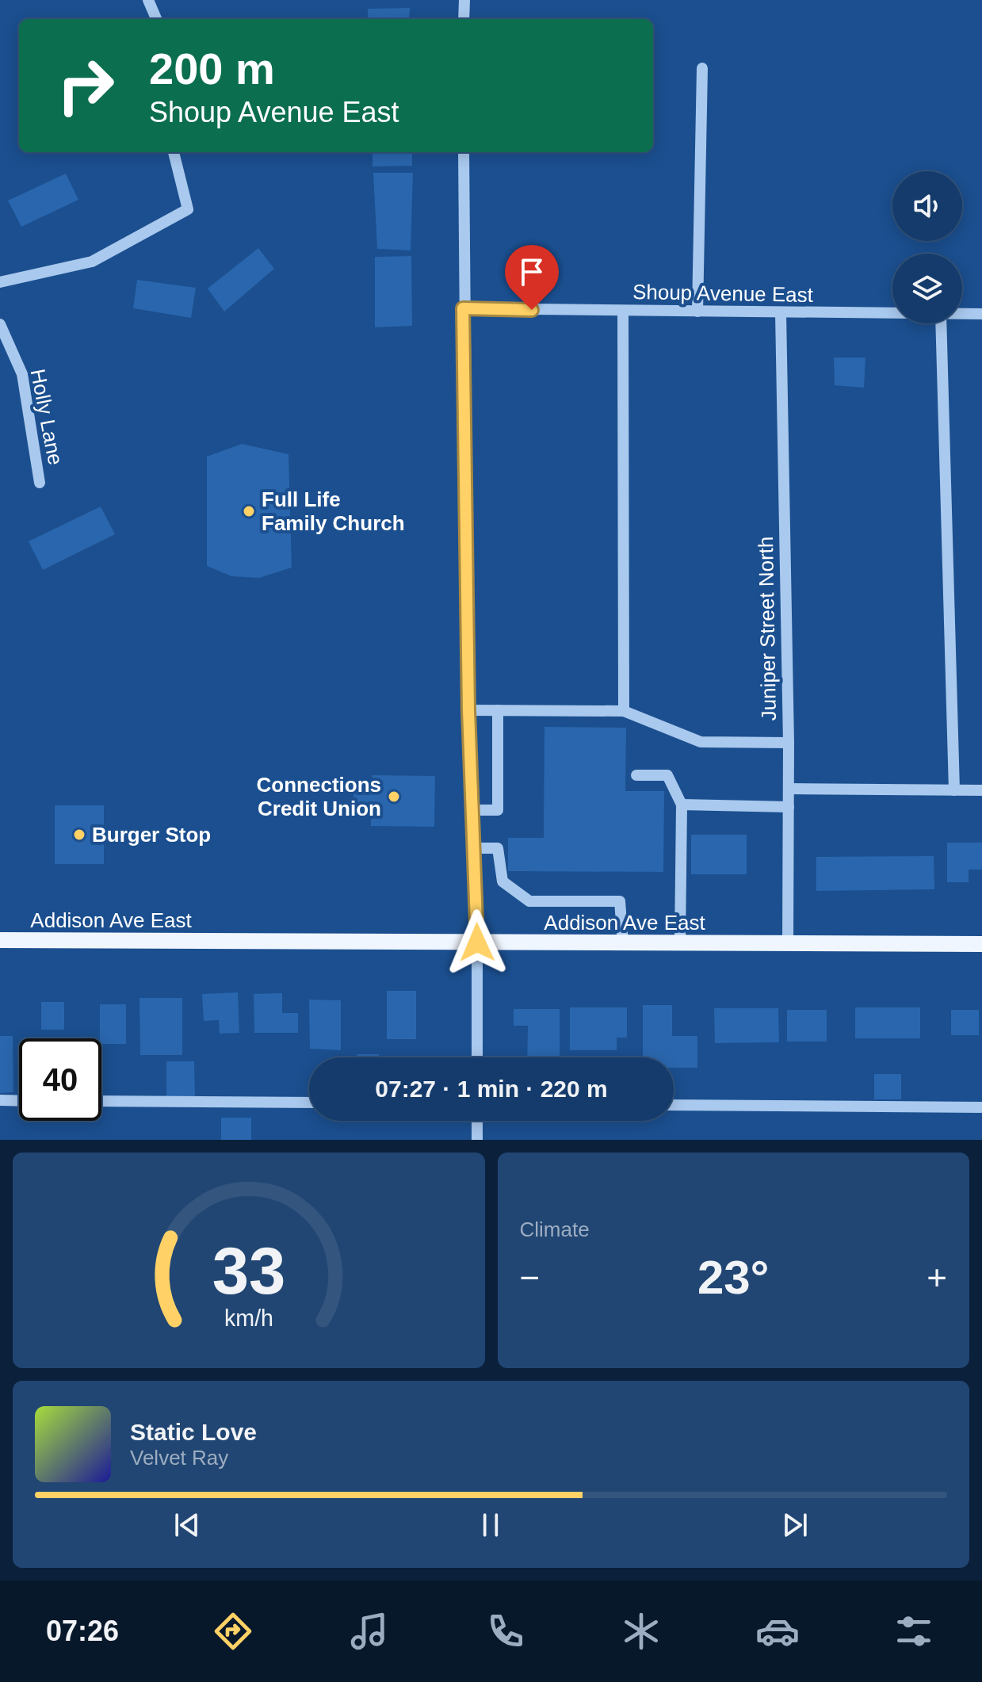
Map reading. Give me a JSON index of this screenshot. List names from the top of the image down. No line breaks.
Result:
{"streets":{"main road":["Addison Ave East"],"street":["Shoup Avenue East","Holly Lane","Juniper Street North"]},"crossings":[["Shoup Avenue East","Juniper Street North"],["Juniper Street North","Addison Ave East"]],"places":["Full Life Family Church","Connections Credit Union","Burger Stop"],"page":{"turn":["200 m","Shoup Avenue East"],"limit":"40","trip":"07:27 · 1 min · 220 m","tile":"Climate","heat":["−","23°","+"],"song":["Static Love","Velvet Ray"],"tabs":"07:26","gauge":["33","km/h"]}}
